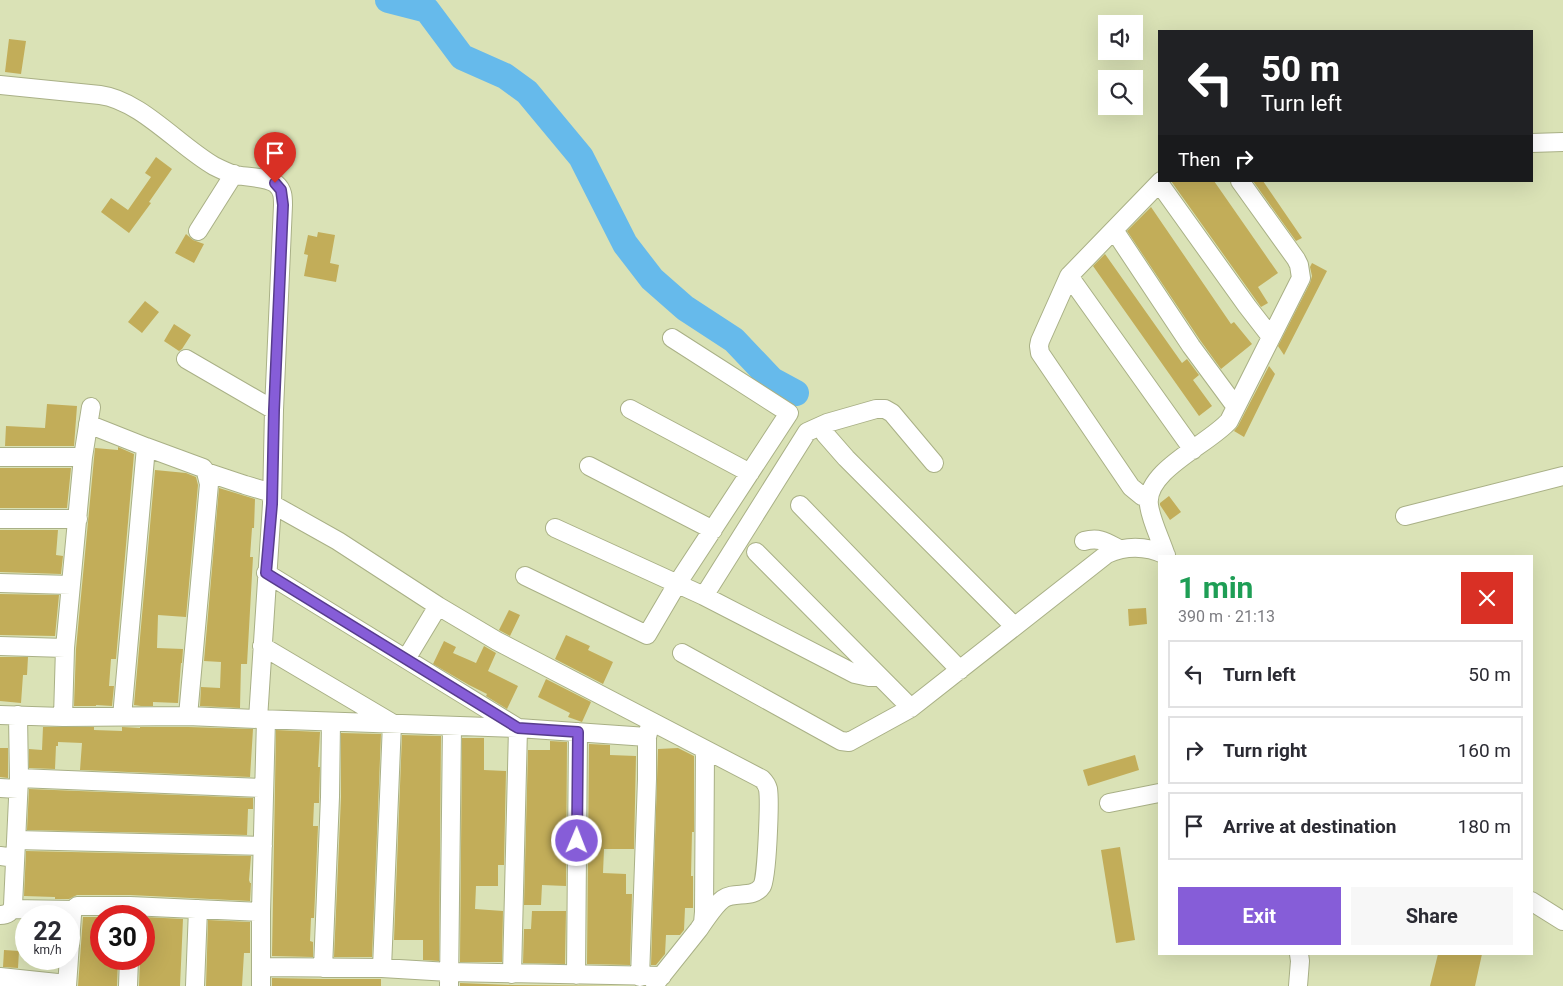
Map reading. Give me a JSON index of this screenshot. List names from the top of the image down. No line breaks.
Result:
{"page":{"turn":["50 m","Turn left"],"then":"Then","heading":["1 min","390 m · 21:13"],"list":[{"name":"Turn left","value":"50 m"},{"name":"Turn right","value":"160 m"},{"name":"Arrive at destination","value":"180 m"}],"buttons":["Exit","Share"],"speed":"22 km/h","limit":"30"}}
